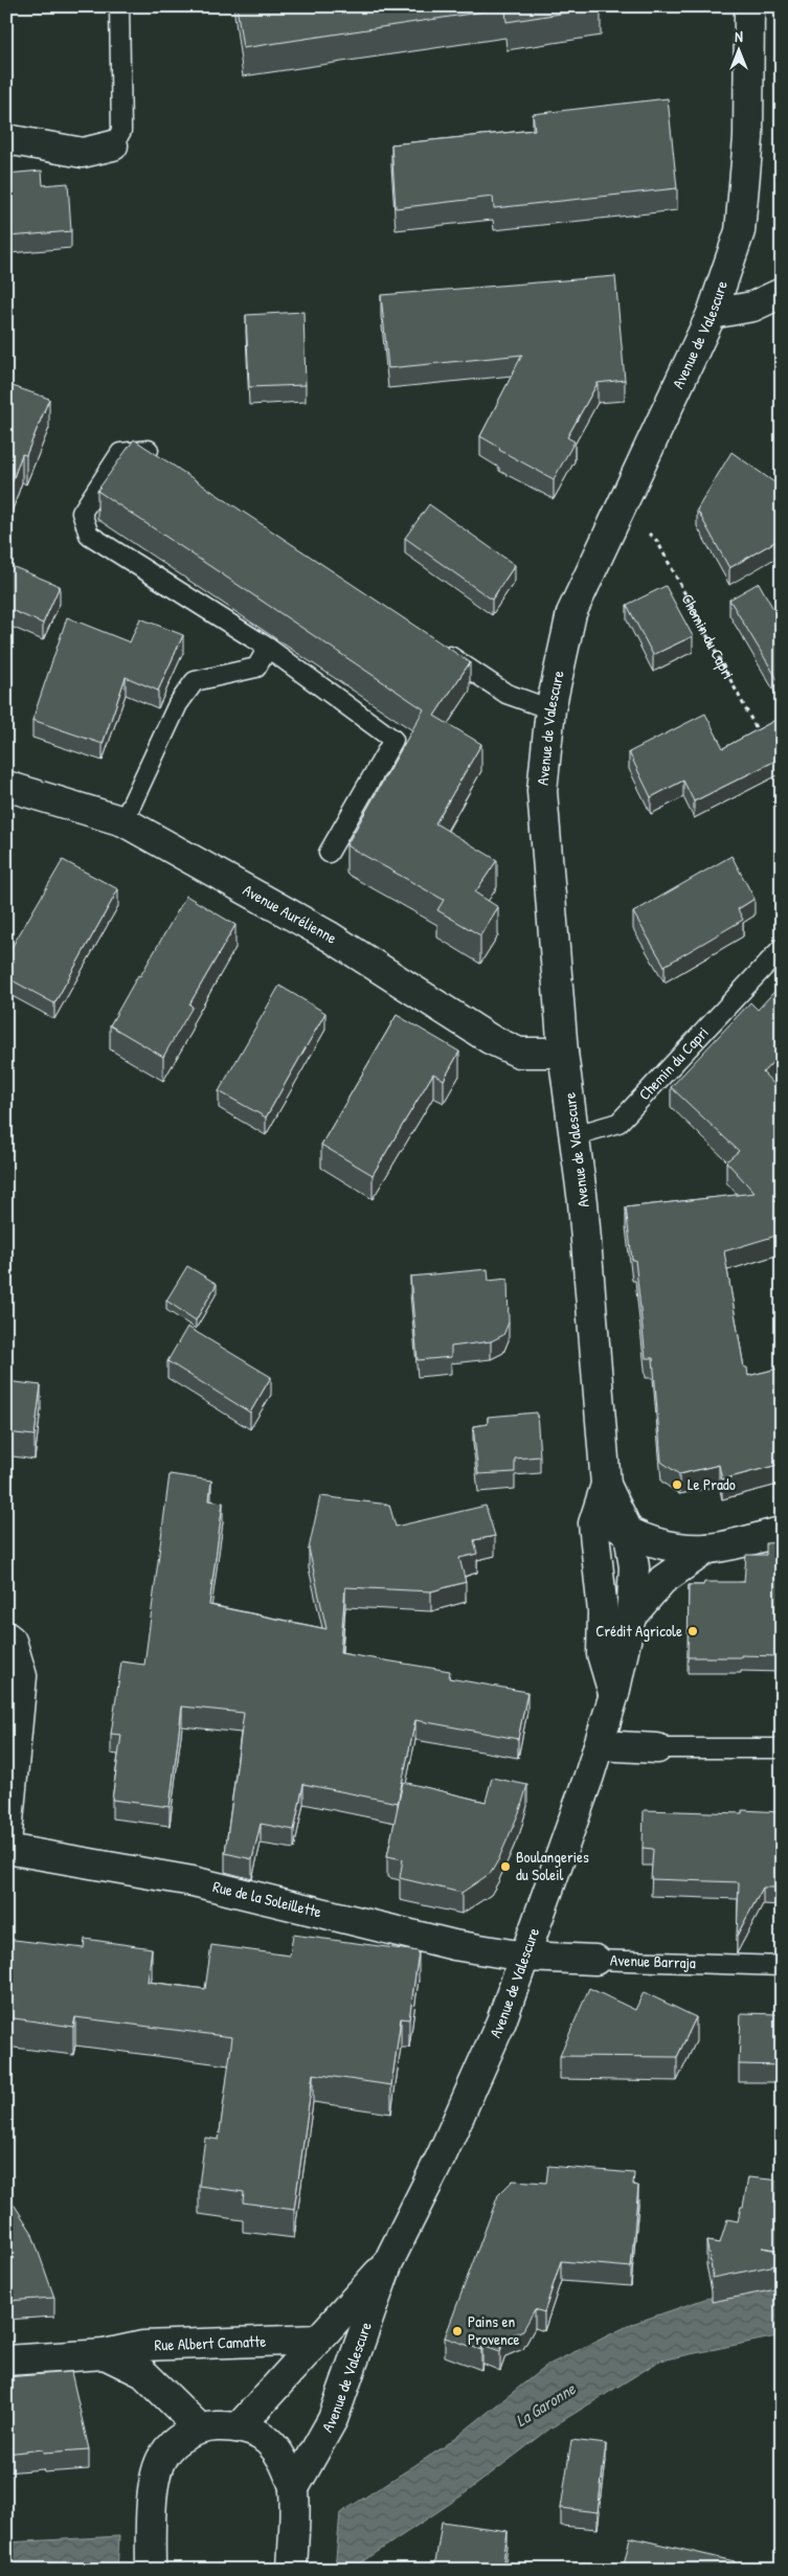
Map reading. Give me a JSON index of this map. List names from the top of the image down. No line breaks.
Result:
{"streets":{"main road":["Avenue de Valescure","Avenue Aurélienne","Rue de la Soleillette","Avenue Barraja","Rue Albert Camatte"],"lane":["Chemin du Capri"]},"crossings":[["Avenue de Valescure","Chemin du Capri"],["Avenue de Valescure","Avenue Aurélienne"],["Avenue de Valescure","Rue de la Soleillette"],["Avenue de Valescure","Avenue Barraja"],["Avenue de Valescure","Rue Albert Camatte"],["Rue de la Soleillette","Avenue Barraja"]],"water":["La Garonne"],"places":["Le Prado","Crédit Agricole","Boulangeries du Soleil","Pains en Provence"],"north":"top"}
